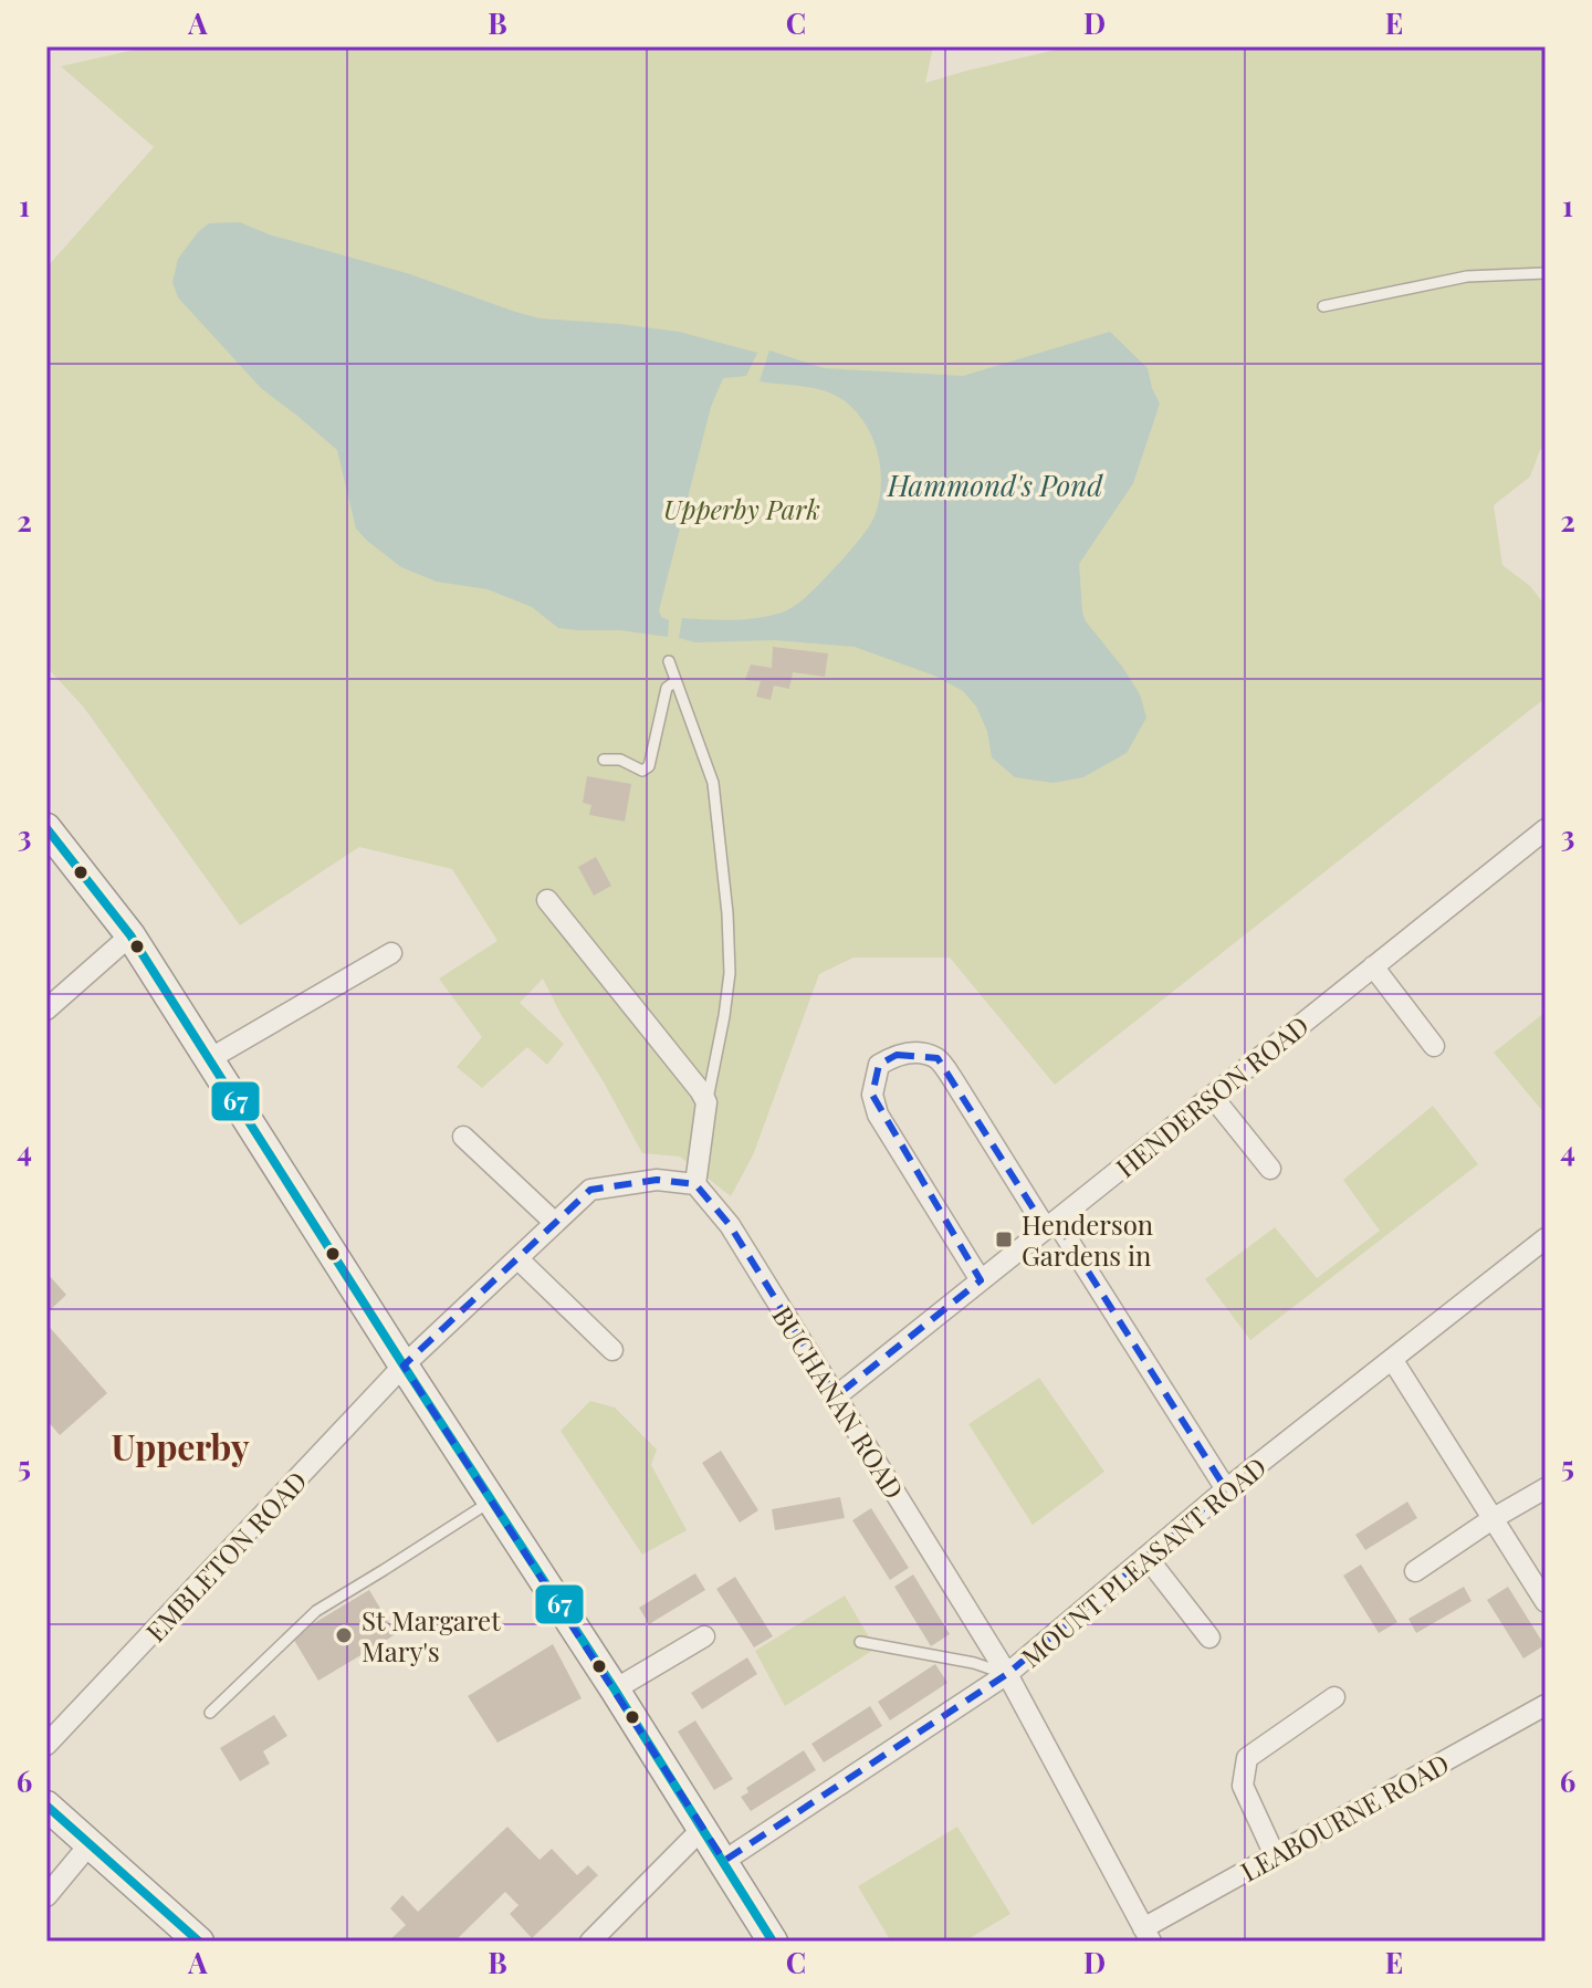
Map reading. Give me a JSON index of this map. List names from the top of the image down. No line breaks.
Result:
{"streets":{"street":["HENDERSON ROAD","BUCHANAN ROAD","EMBLETON ROAD","MOUNT PLEASANT ROAD","LEABOURNE ROAD"]},"crossings":[["HENDERSON ROAD","BUCHANAN ROAD"],["BUCHANAN ROAD","MOUNT PLEASANT ROAD"],["BUCHANAN ROAD","LEABOURNE ROAD"]],"districts":["Upperby"],"water":["Hammond's Pond"],"parks":["Upperby Park"],"places":{"transit":["Henderson Gardens in"],"other":["St Margaret Mary's"]},"lines":["transit line 67"],"grid":{"columns":["A","B","C","D","E"],"rows":["1","2","3","4","5","6"]}}
